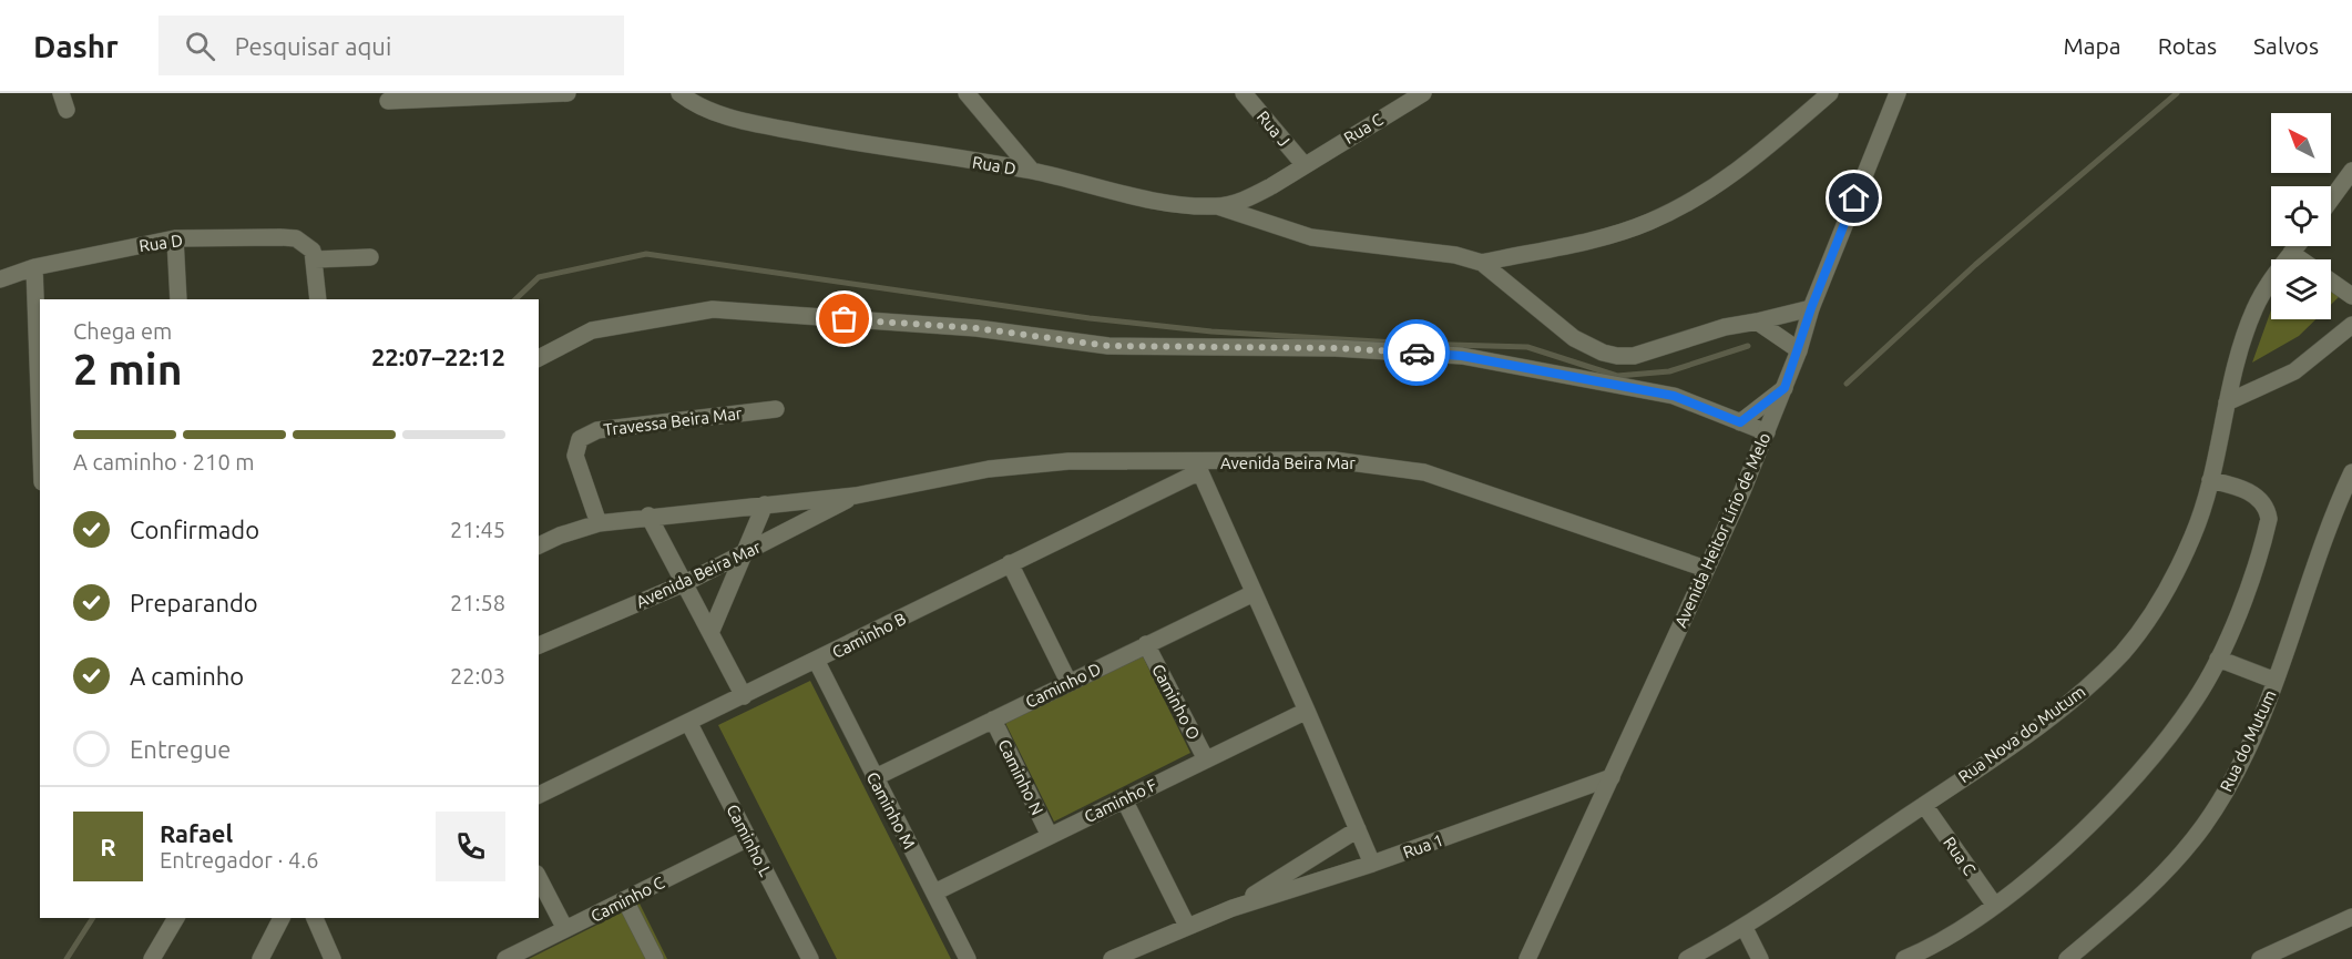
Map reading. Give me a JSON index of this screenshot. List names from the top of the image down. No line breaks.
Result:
{"streets":{"street":["Rua J","Rua C","Rua D","Travessa Beira Mar","Avenida Beira Mar","Avenida Heitor Lírio de Melo","Caminho B","Caminho D","Caminho O","Rua Nova do Mutum","Rua do Mutum","Caminho N","Caminho F","Caminho M","Caminho L","Rua 1","Caminho C"]},"crossings":[["Rua J","Rua C"],["Rua J","Rua D"],["Rua C","Rua D"],["Rua C","Rua Nova do Mutum"],["Travessa Beira Mar","Avenida Beira Mar"],["Avenida Beira Mar","Avenida Heitor Lírio de Melo"],["Avenida Beira Mar","Caminho B"],["Avenida Heitor Lírio de Melo","Rua 1"],["Caminho B","Caminho M"],["Caminho B","Caminho L"],["Caminho D","Caminho O"],["Caminho D","Caminho N"],["Caminho D","Caminho M"],["Caminho O","Caminho F"],["Caminho N","Caminho F"],["Caminho F","Caminho M"],["Caminho L","Caminho C"]],"north":"top left","page":{"header":"Dashr","search":"Pesquisar aqui","nav":["Mapa","Rotas","Salvos"],"heading":["2 min","Chega em","22:07–22:12"],"panel":["Rafael","Entregador · 4.6"],"bar":"A caminho · 210 m","list":[["Confirmado","21:45"],["Preparando","21:58"],["A caminho","22:03"],"Entregue"],"round":"R"}}
